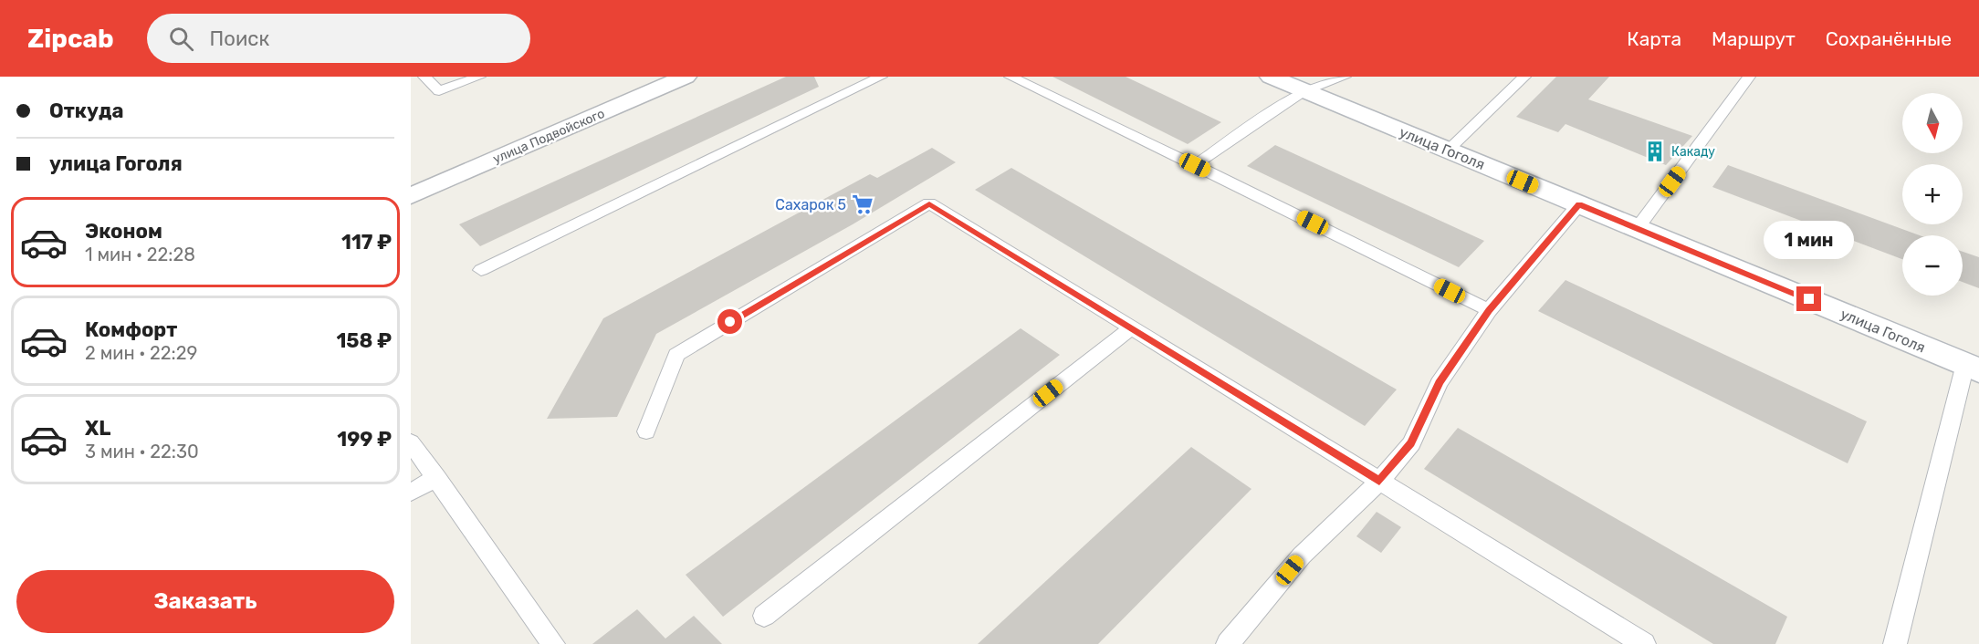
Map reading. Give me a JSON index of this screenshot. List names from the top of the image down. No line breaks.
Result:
{"streets":{"main road":["улица Подвойского","улица Гоголя"]},"places":{"building":["Какаду"],"supermarket":["Сахарок 5"]},"north":"bottom","page":{"header":"Zipcab","search":"Поиск","nav":["Карта","Маршрут","Сохранённые"],"banner":["Откуда","улица Гоголя"],"map_buttons":["+","−"],"list":[{"name":"Эконом","note":"1 мин · 22:28","value":"117 ₽"},{"name":"Комфорт","note":"2 мин · 22:29","value":"158 ₽"},{"name":"XL","note":"3 мин · 22:30","value":"199 ₽"}],"bubble":"1 мин","buttons":"Заказать"}}
